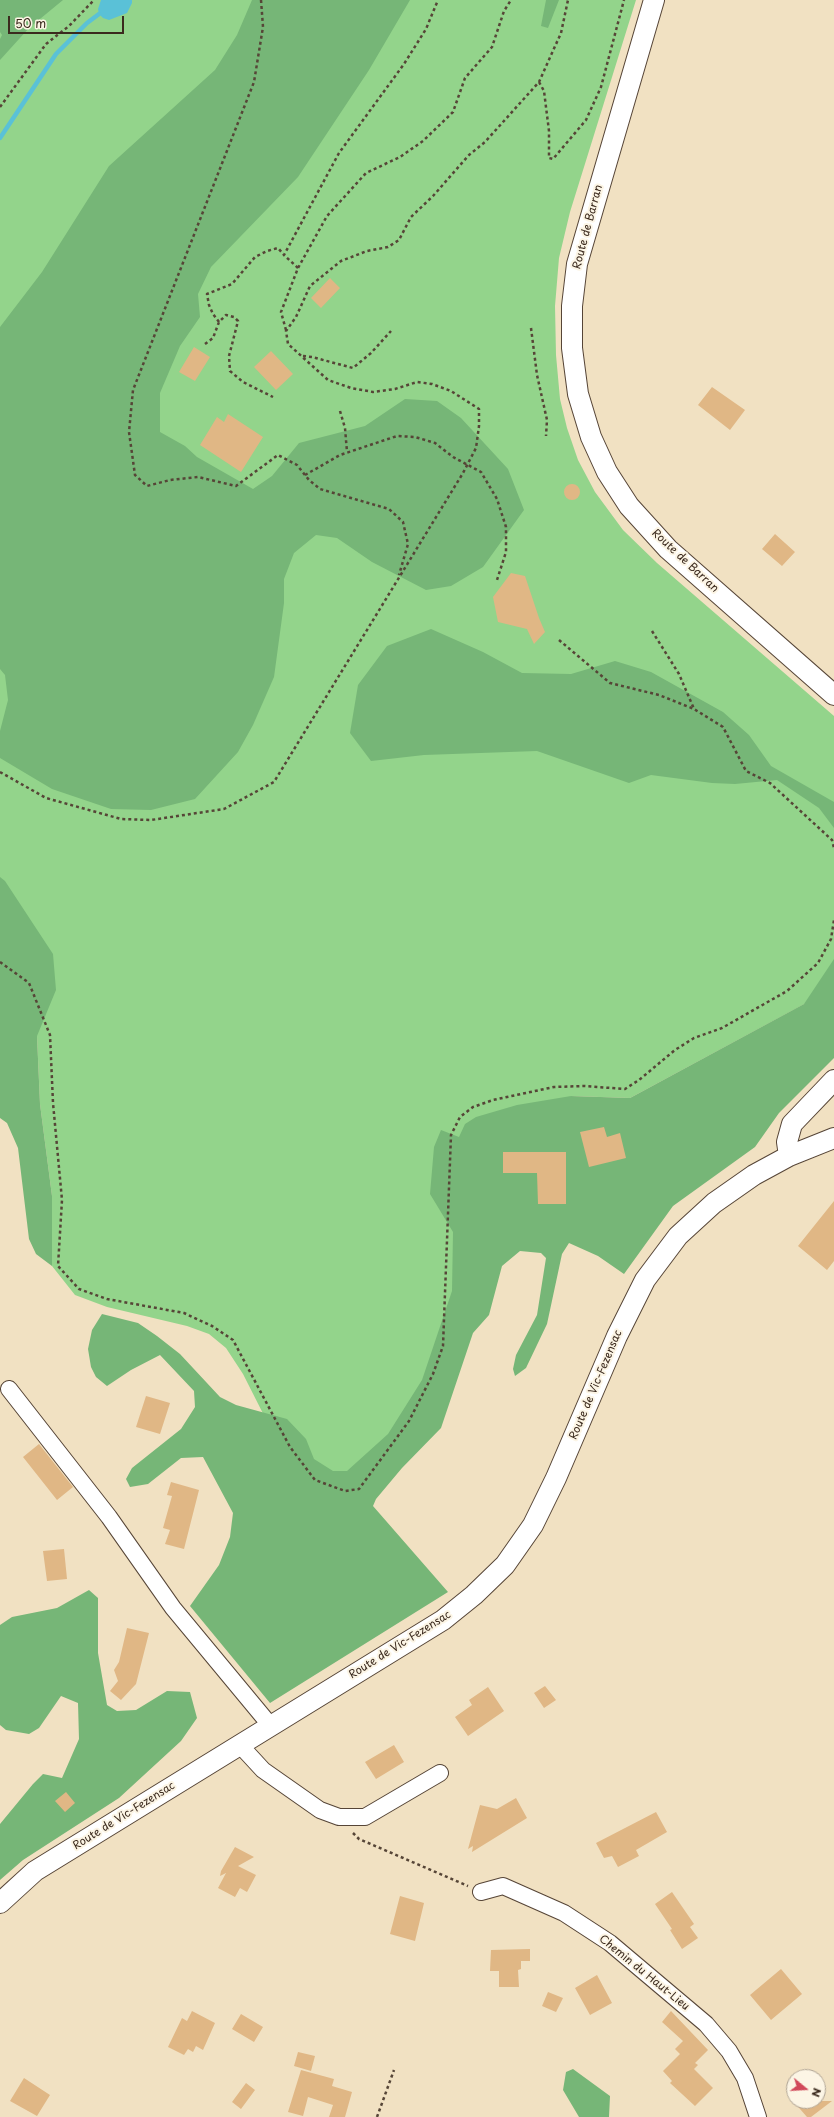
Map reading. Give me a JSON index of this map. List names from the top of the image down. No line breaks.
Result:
{"streets":{"main road":["Route de Barran","Route de Vic-Fezensac"],"street":["Chemin du Haut-Lieu"]},"scale_bar":"50 m","north":"right"}
